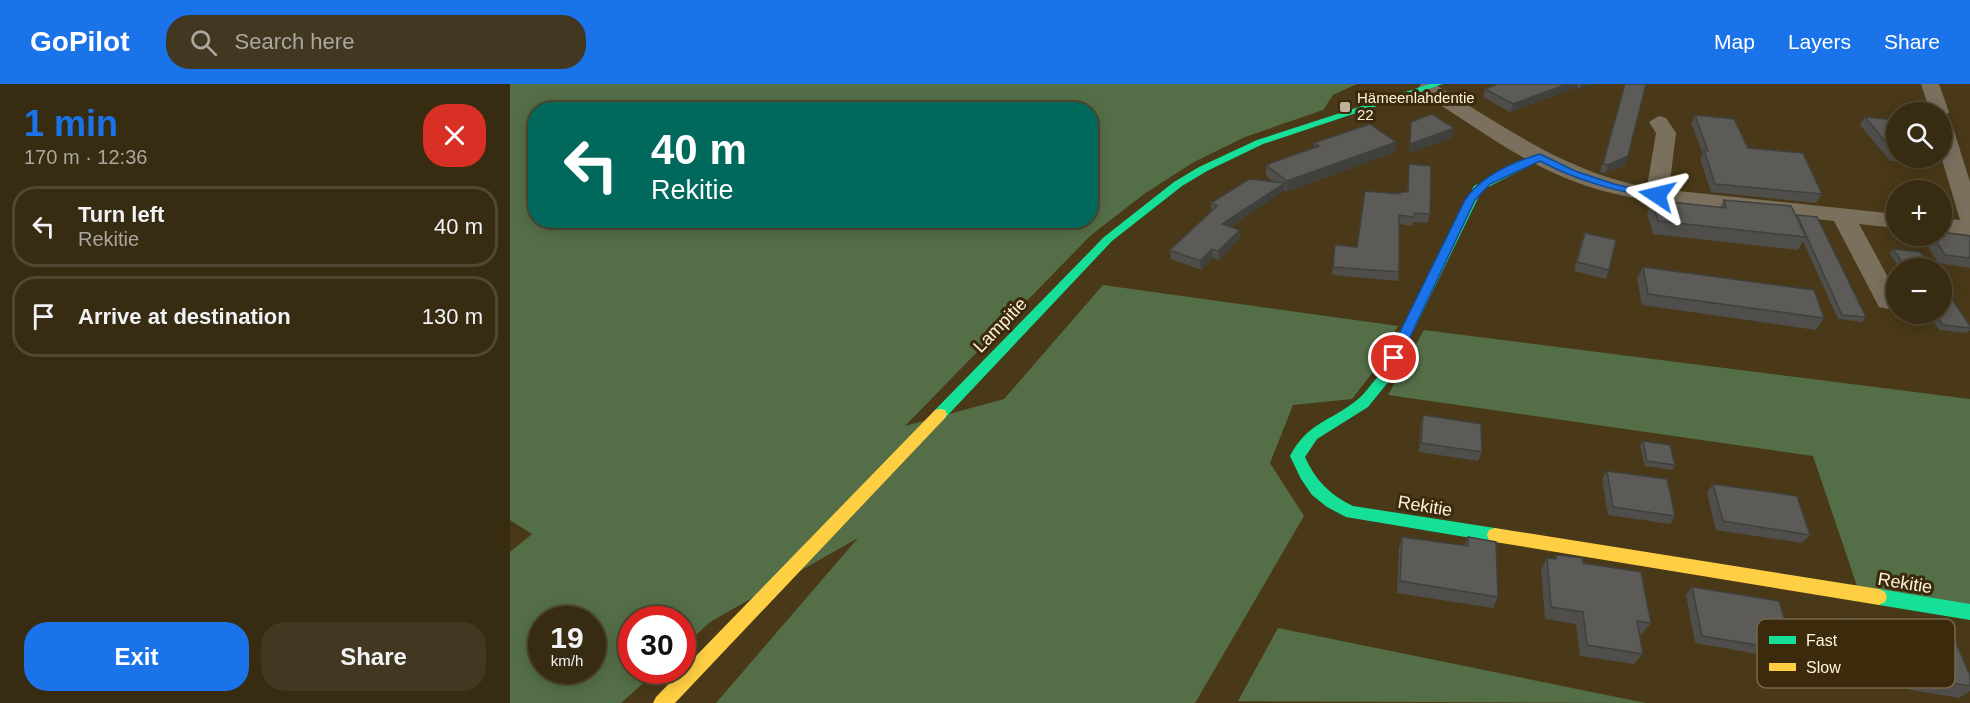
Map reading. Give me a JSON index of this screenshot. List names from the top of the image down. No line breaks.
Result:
{"streets":{"street":["Lampitie","Rekitie"]},"places":{"transit":["Hämeenlahdentie 22"]},"legend":["Fast","Slow"],"page":{"header":"GoPilot","search":"Search here","nav":["Map","Layers","Share"],"heading":["1 min","170 m · 12:36"],"map_buttons":["+","−"],"turn":["40 m","Rekitie"],"list":[{"name":"Turn left","note":"Rekitie","value":"40 m"},{"name":"Arrive at destination","value":"130 m"}],"speed":"19 km/h","limit":"30","buttons":["Exit","Share"]}}
